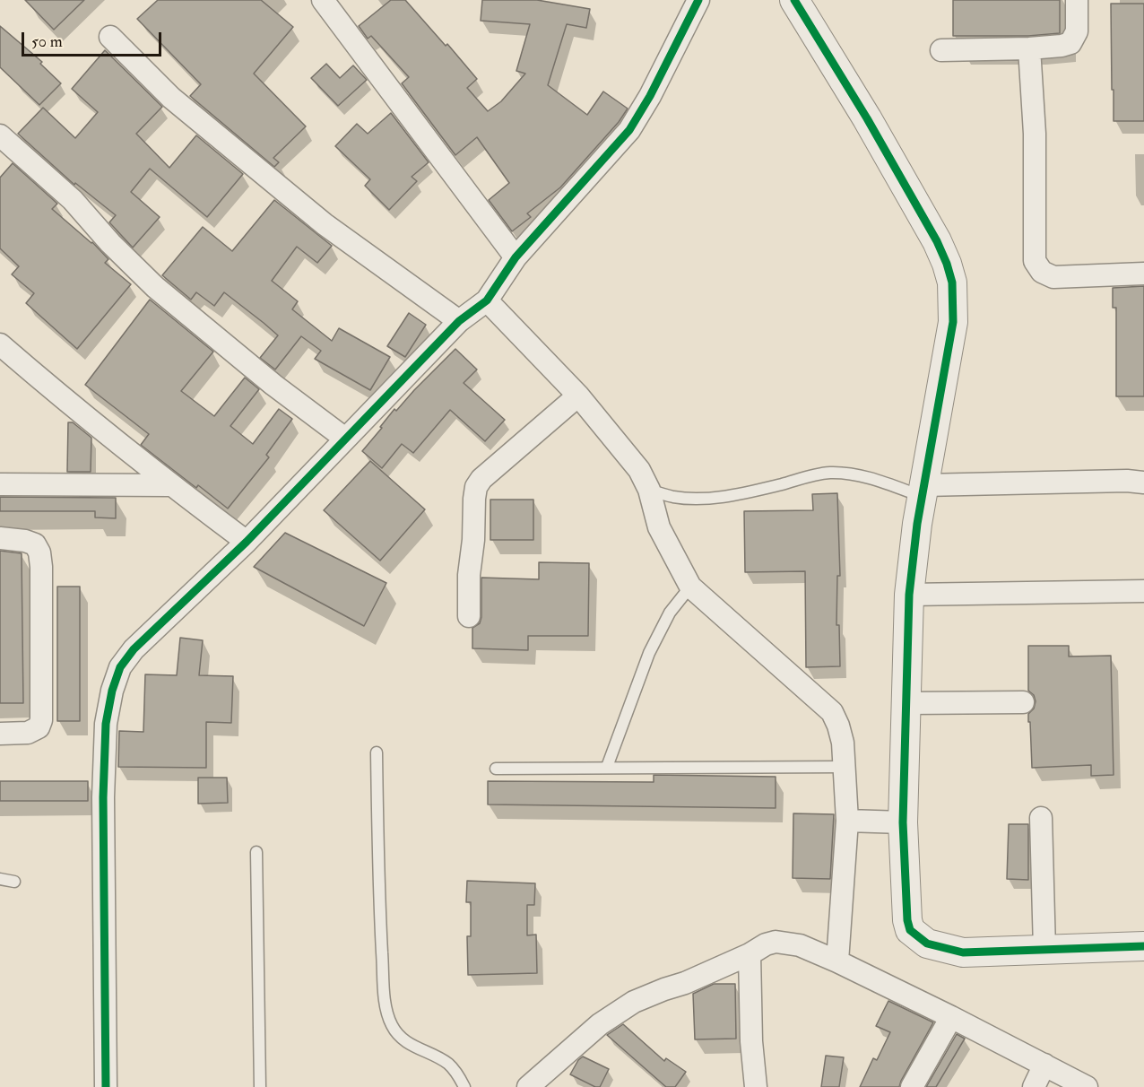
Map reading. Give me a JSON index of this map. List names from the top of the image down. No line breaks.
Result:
{"scale_bar":"50 m"}
